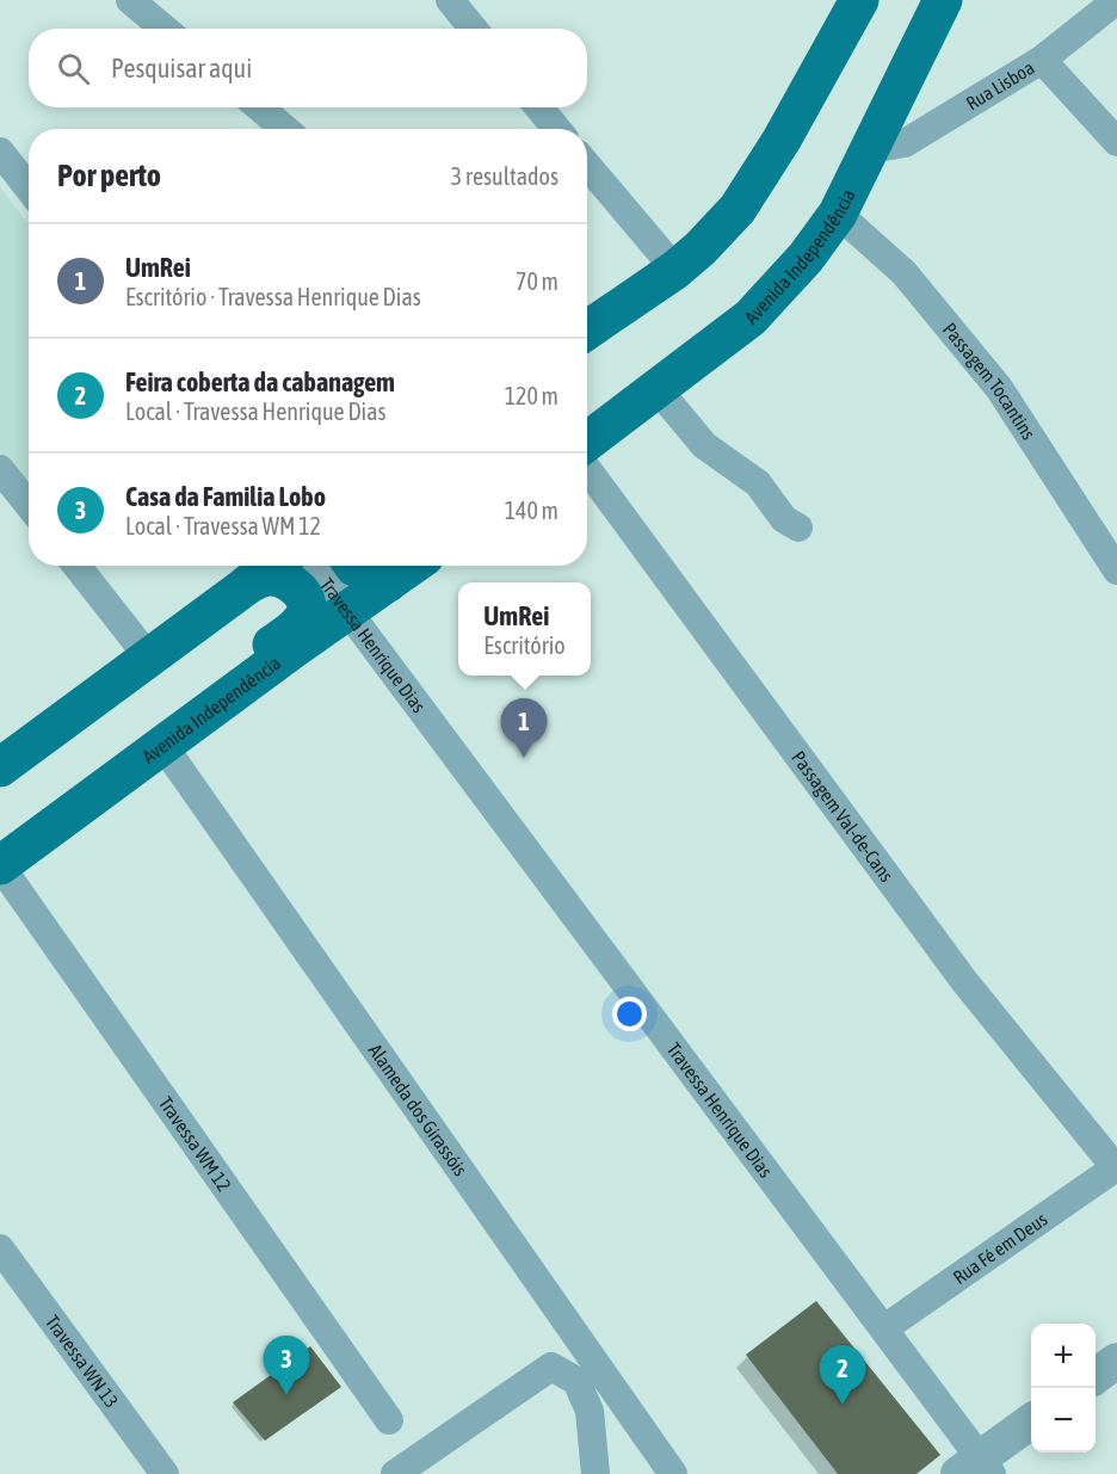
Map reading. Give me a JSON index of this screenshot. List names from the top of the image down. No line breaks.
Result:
{"streets":{"main road":["Avenida Independência"],"street":["Rua Lisboa","Passagem Tocantins","Travessa Henrique Dias","Passagem Val-de-Cans","Alameda dos Girassóis","Travessa WM 12","Rua Fé em Deus","Travessa WN 13"]},"crossings":[["Rua Lisboa","Avenida Independência"],["Avenida Independência","Passagem Tocantins"],["Avenida Independência","Travessa Henrique Dias"],["Avenida Independência","Alameda dos Girassóis"],["Avenida Independência","Travessa WM 12"],["Travessa Henrique Dias","Rua Fé em Deus"],["Passagem Val-de-Cans","Rua Fé em Deus"]],"page":{"search":"Pesquisar aqui","heading":["Por perto","3 resultados"],"list":[{"mark":"1","name":"UmRei","note":"Escritório · Travessa Henrique Dias","value":"70 m"},{"mark":"2","name":"Feira coberta da cabanagem","note":"Local · Travessa Henrique Dias","value":"120 m"},{"mark":"3","name":"Casa da Familia Lobo","note":"Local · Travessa WM 12","value":"140 m"}],"popup":["UmRei","Escritório"],"pins":["1","3","2"],"map_buttons":["+","−"]}}
